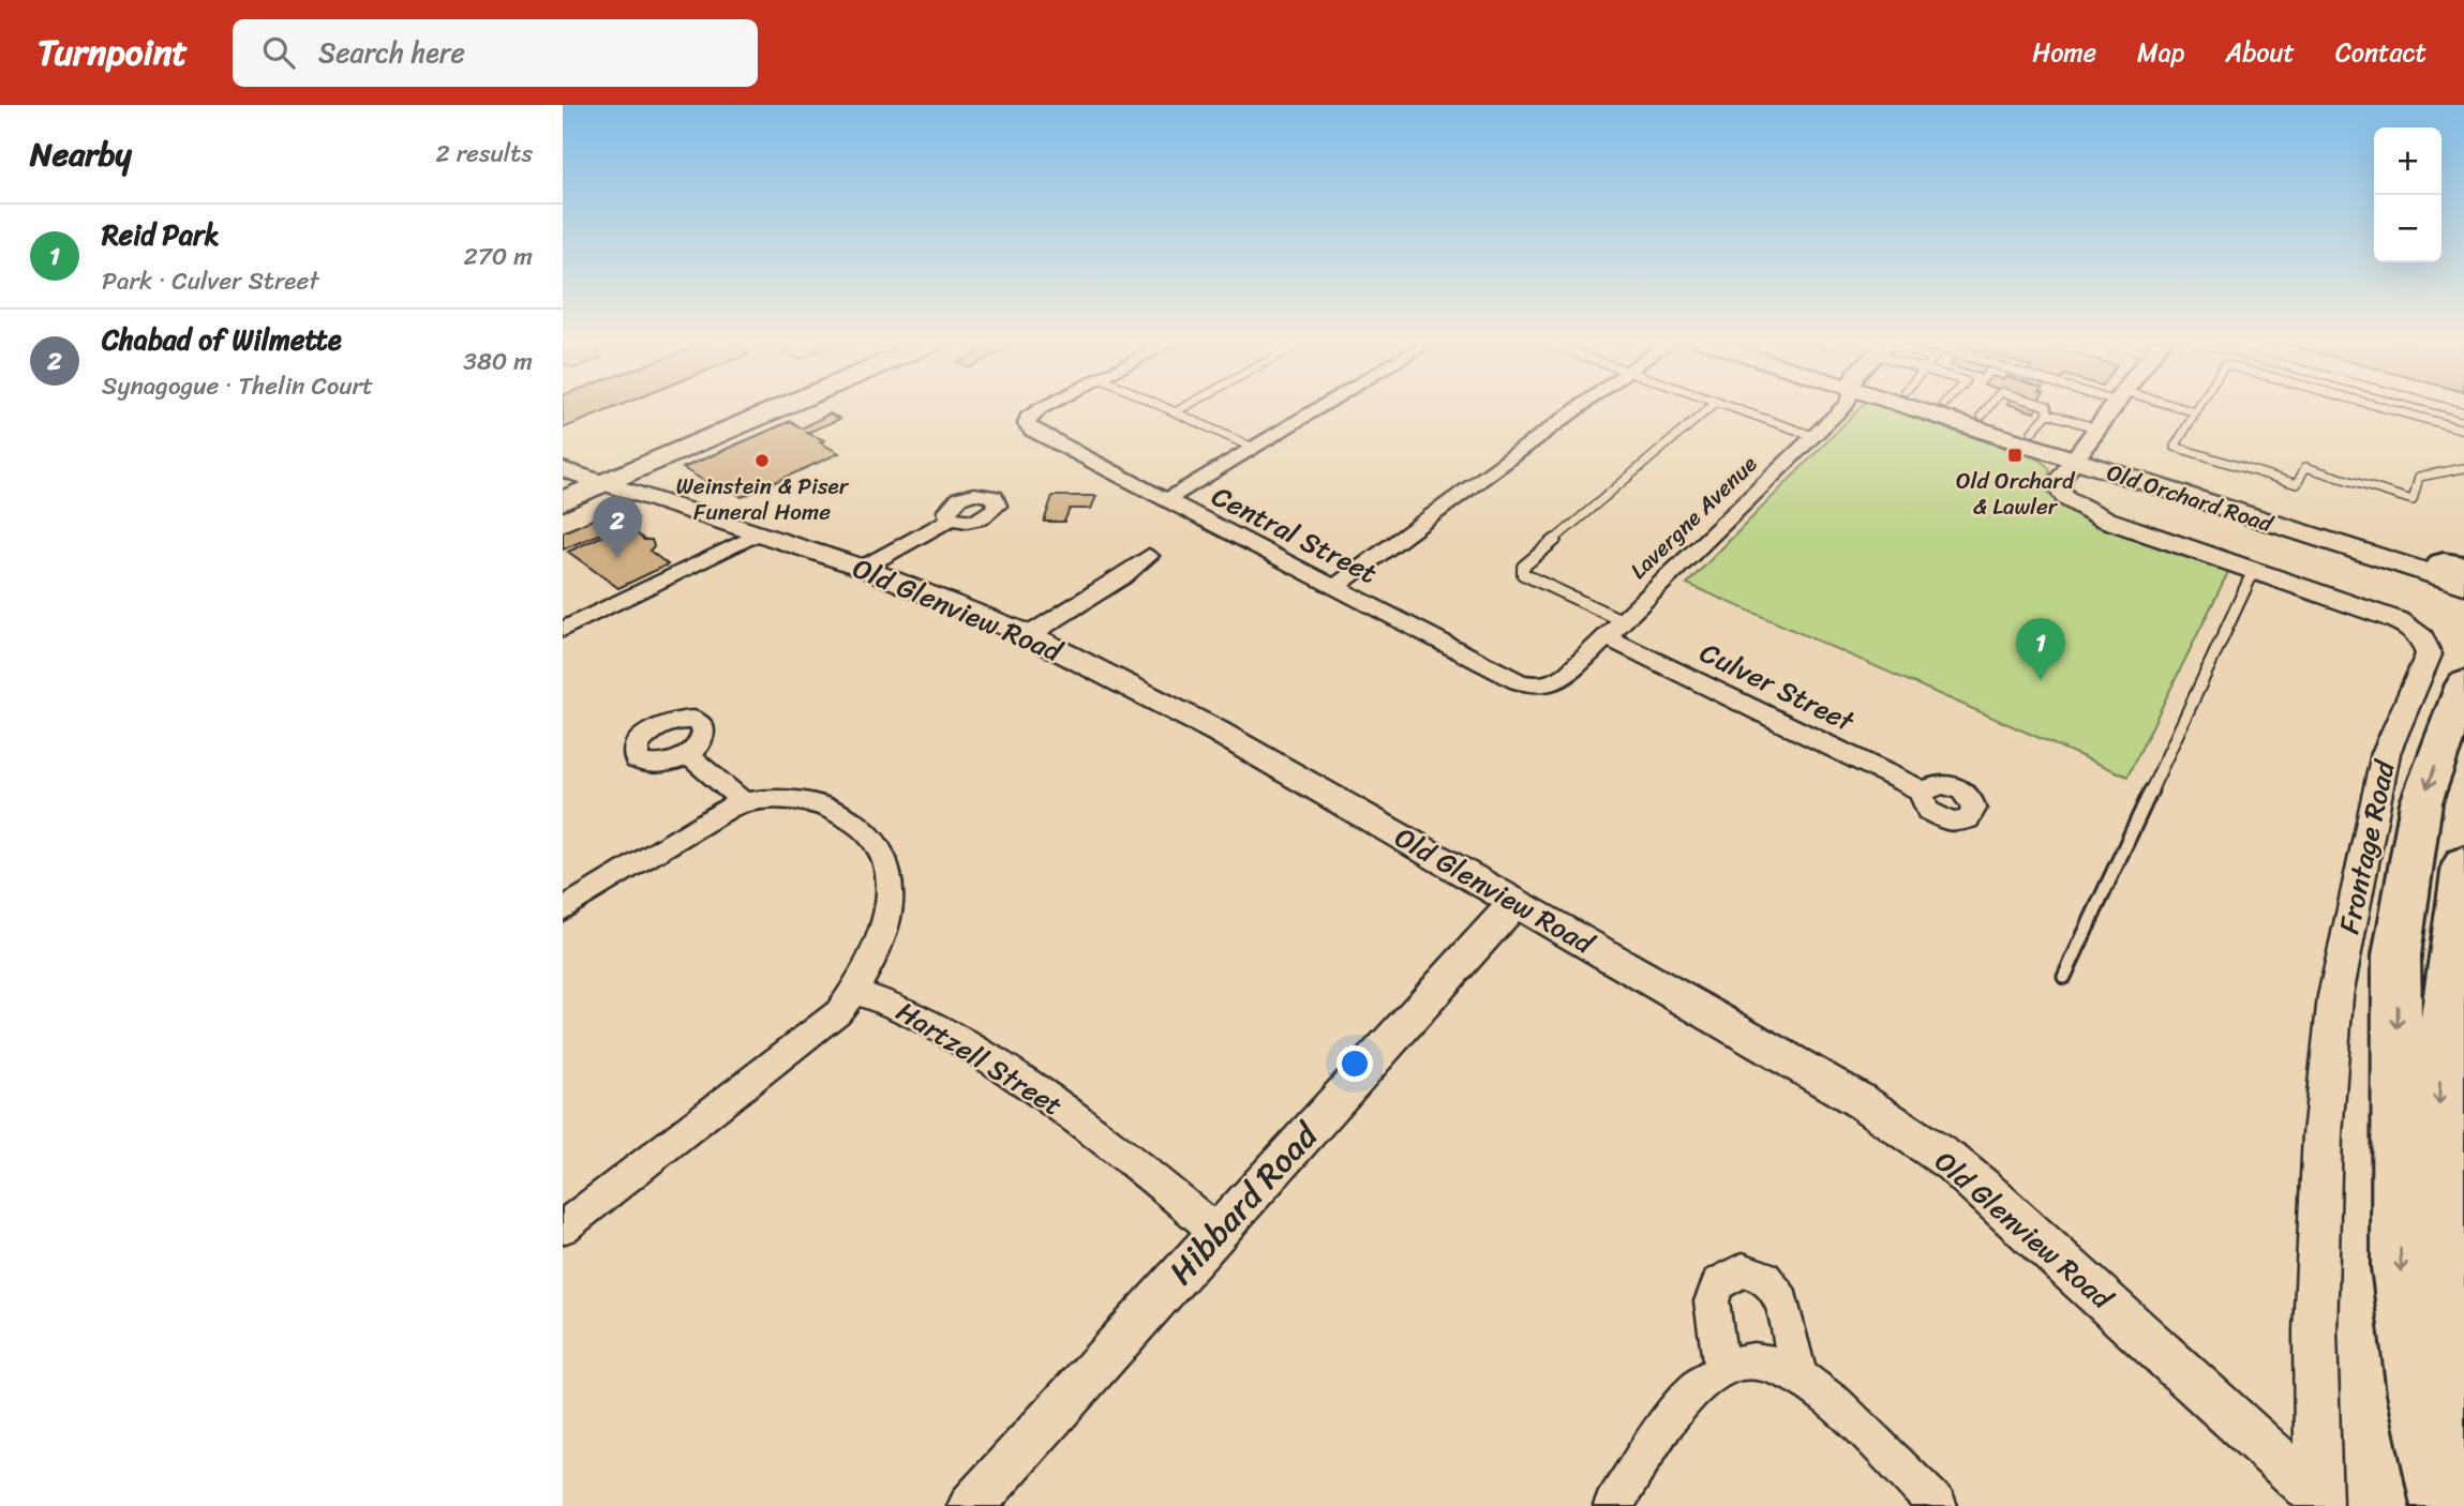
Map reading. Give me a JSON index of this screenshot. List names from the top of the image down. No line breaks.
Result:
{"streets":{"main road":["Old Orchard Road"],"street":["Lavergne Avenue","Central Street","Old Glenview Road","Culver Street","Frontage Road","Hartzell Street","Hibbard Road"]},"crossings":[["Old Orchard Road","Frontage Road"],["Lavergne Avenue","Central Street"],["Lavergne Avenue","Culver Street"],["Old Glenview Road","Frontage Road"],["Old Glenview Road","Hibbard Road"],["Hartzell Street","Hibbard Road"]],"places":{"transit":["Old Orchard & Lawler"],"other":["Weinstein & Piser Funeral Home"]},"page":{"header":"Turnpoint","search":"Search here","nav":["Home","Map","About","Contact"],"heading":["Nearby","2 results"],"map_buttons":["+","−"],"list":[{"mark":"1","name":"Reid Park","note":"Park · Culver Street","value":"270 m"},{"mark":"2","name":"Chabad of Wilmette","note":"Synagogue · Thelin Court","value":"380 m"}],"pins":["2","1"]}}
